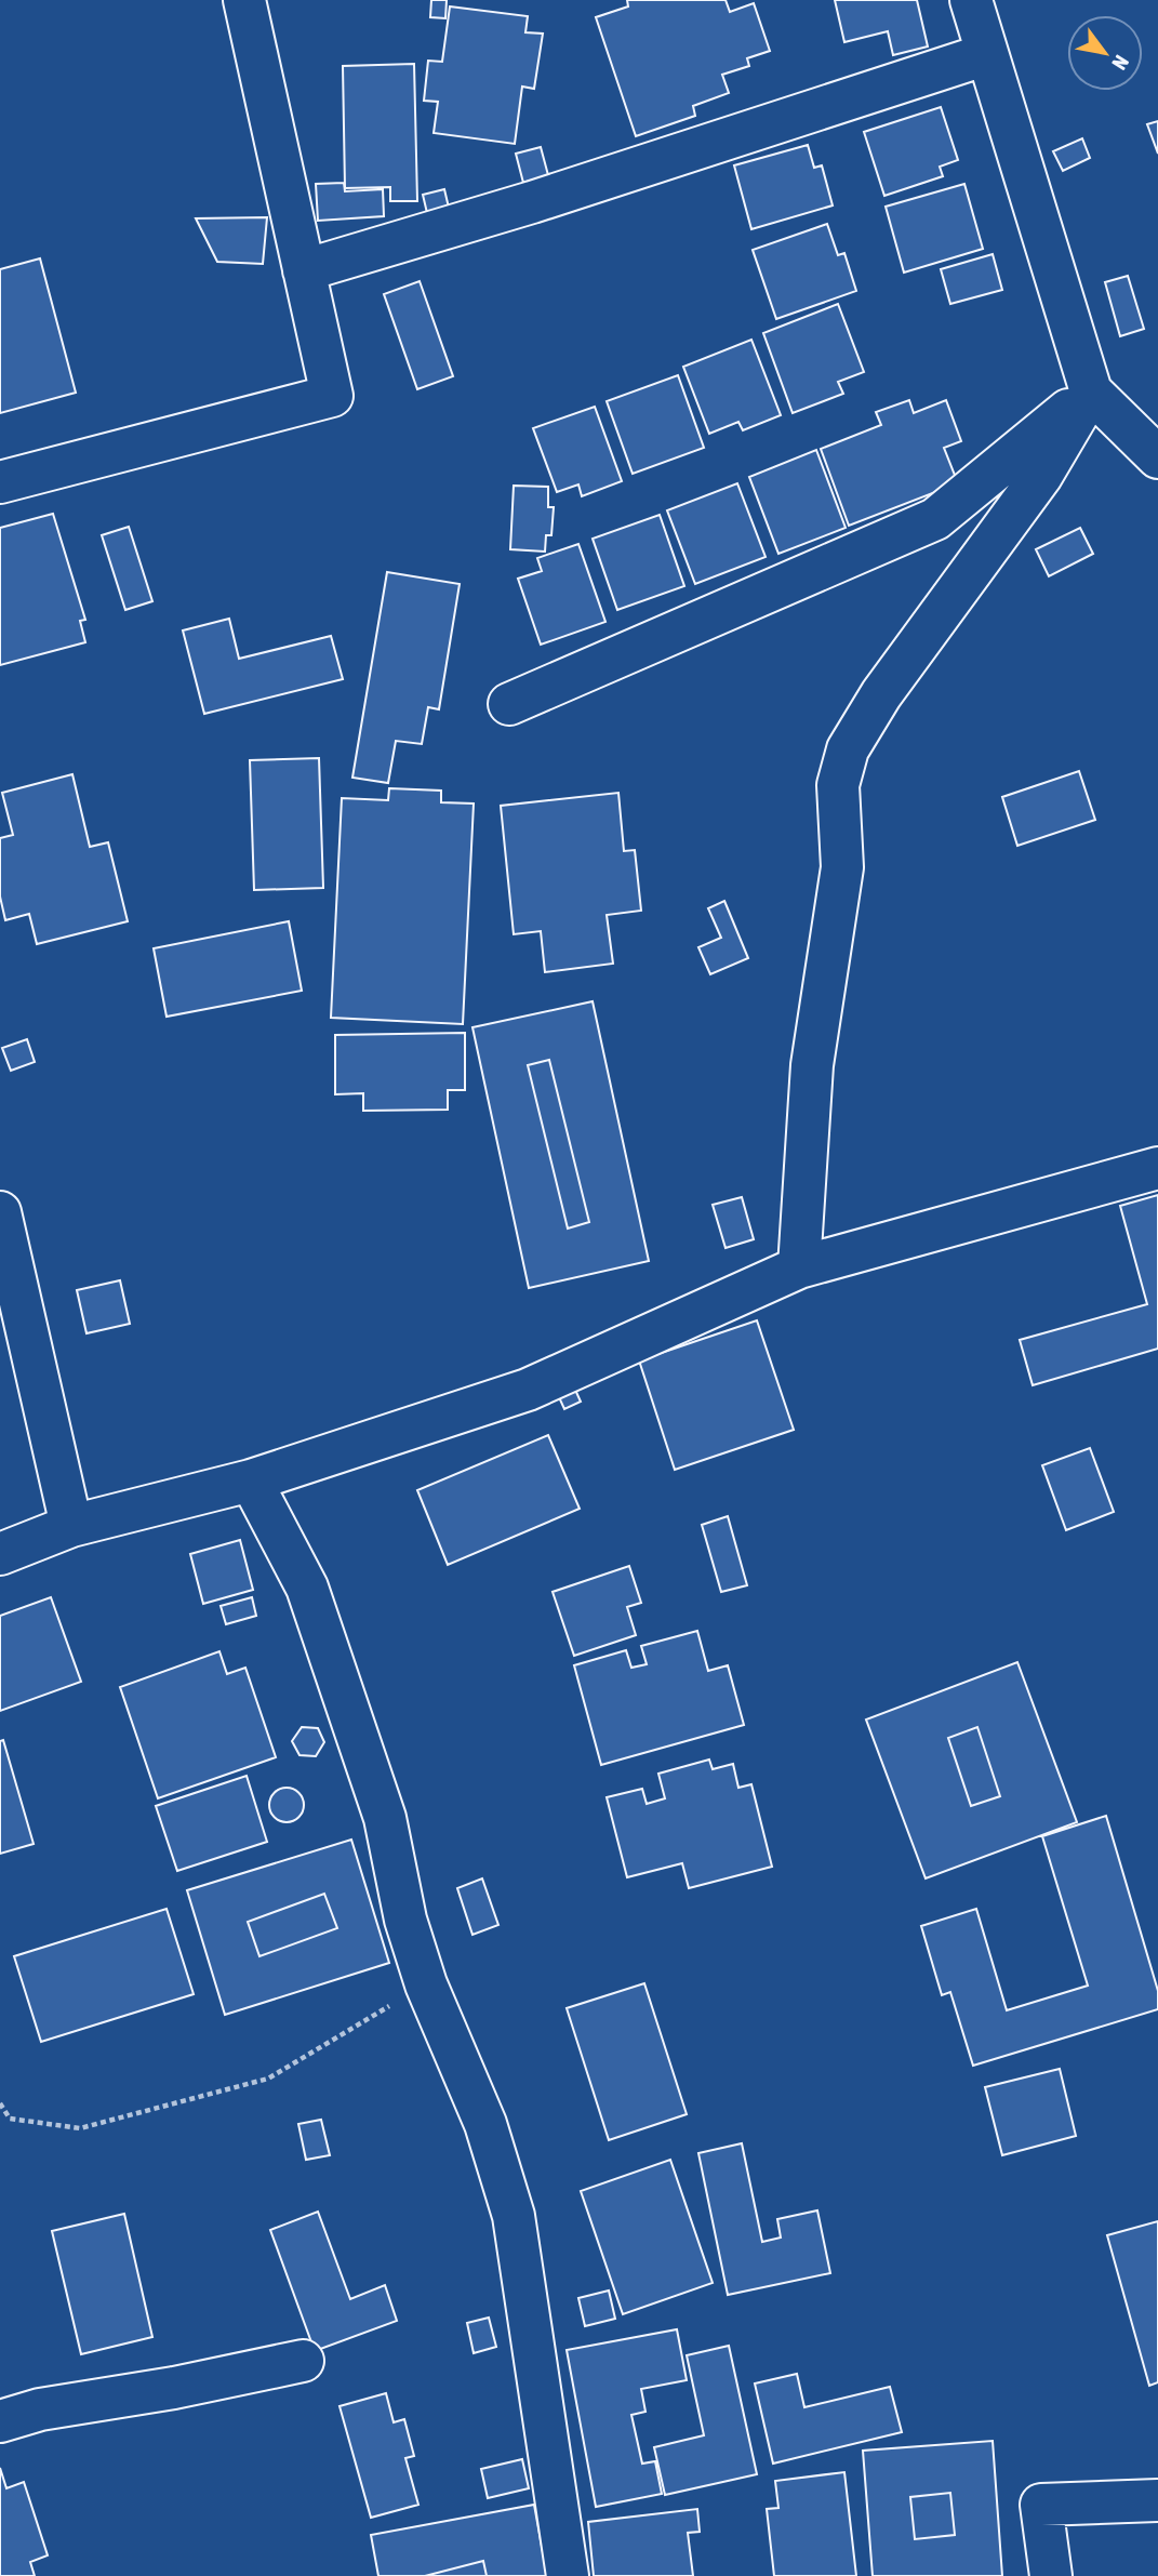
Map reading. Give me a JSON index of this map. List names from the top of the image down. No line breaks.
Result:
{"north":"bottom right"}
